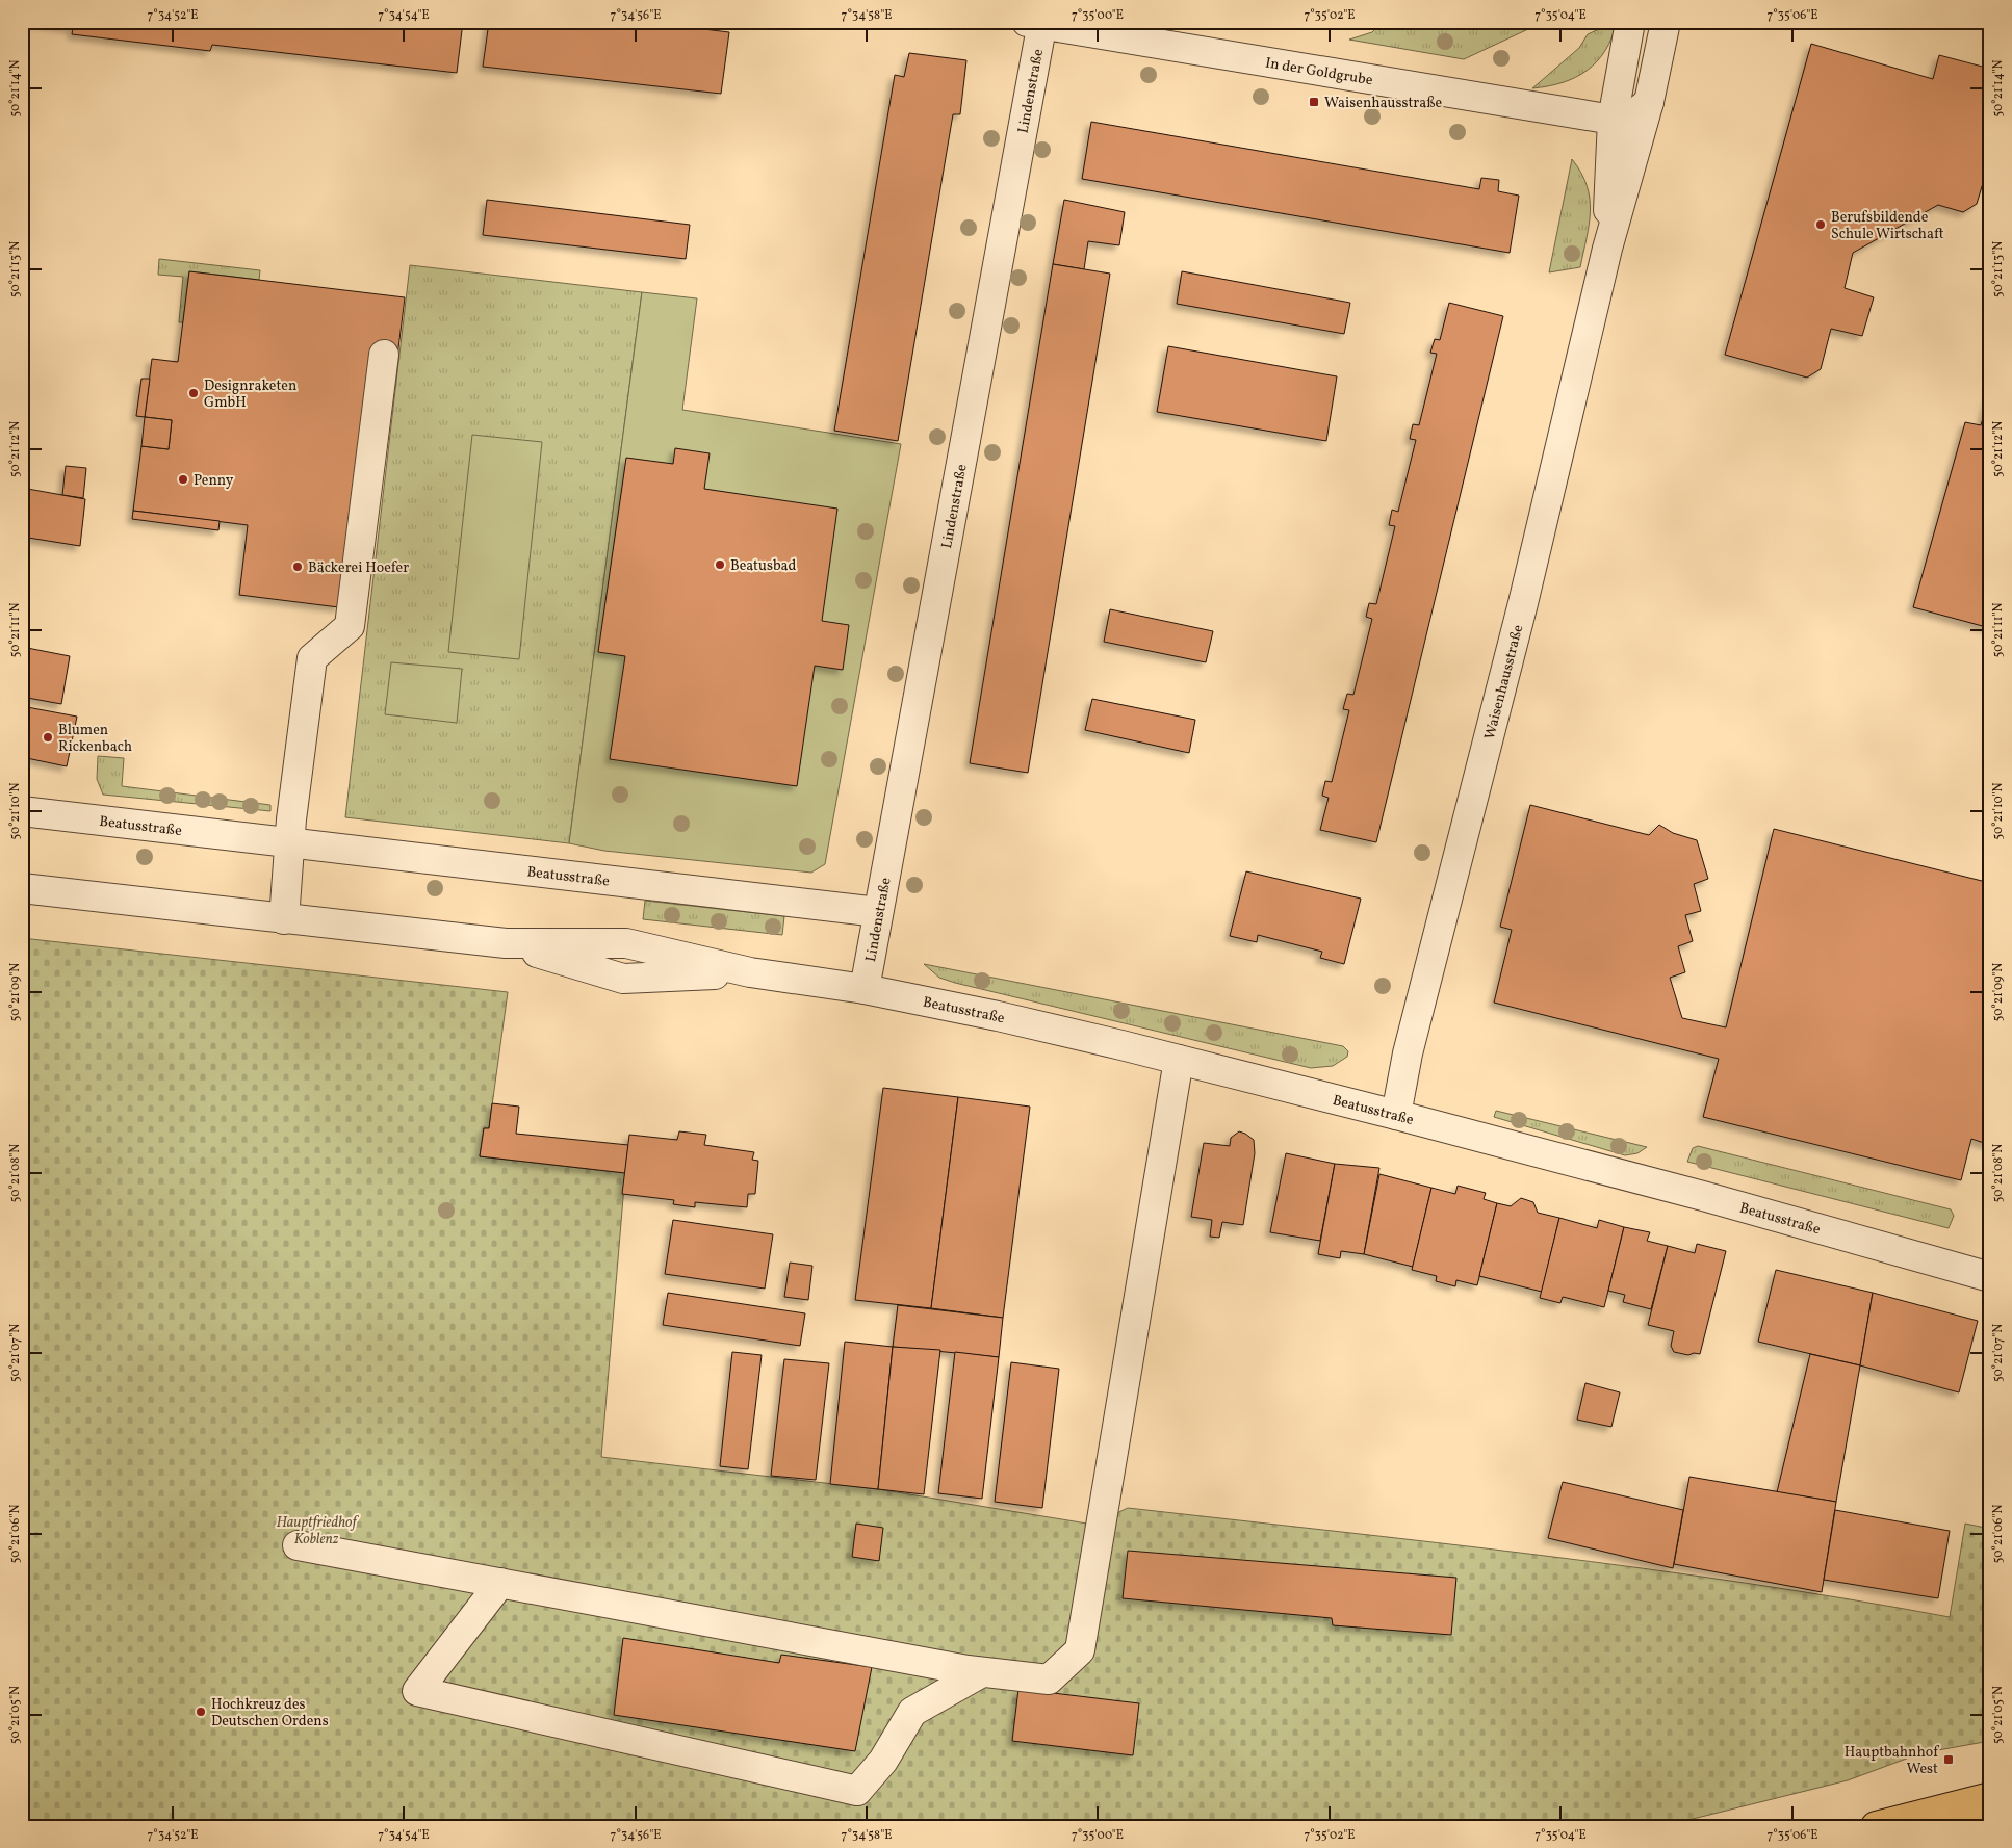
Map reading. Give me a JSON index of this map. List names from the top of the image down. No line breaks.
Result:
{"streets":{"street":["In der Goldgrube","Lindenstraße","Waisenhausstraße","Beatusstraße"]},"crossings":[["In der Goldgrube","Lindenstraße"],["In der Goldgrube","Waisenhausstraße"],["Lindenstraße","Beatusstraße"],["Waisenhausstraße","Beatusstraße"]],"parks":["Hauptfriedhof Koblenz"],"places":{"transit":["Waisenhausstraße","Hauptbahnhof West"],"other":["Berufsbildende Schule Wirtschaft","Designraketen GmbH","Penny","Beatusbad","Bäckerei Hoefer","Blumen Rickenbach","Hochkreuz des Deutschen Ordens"]},"coordinates":["7°34'52\"E","7°34'54\"E","7°34'56\"E","7°34'58\"E","7°35'00\"E","7°35'02\"E","7°35'04\"E","7°35'06\"E","50°21'14\"N","50°21'13\"N","50°21'12\"N","50°21'11\"N","50°21'10\"N","50°21'09\"N","50°21'08\"N","50°21'07\"N","50°21'06\"N","50°21'05\"N"]}
